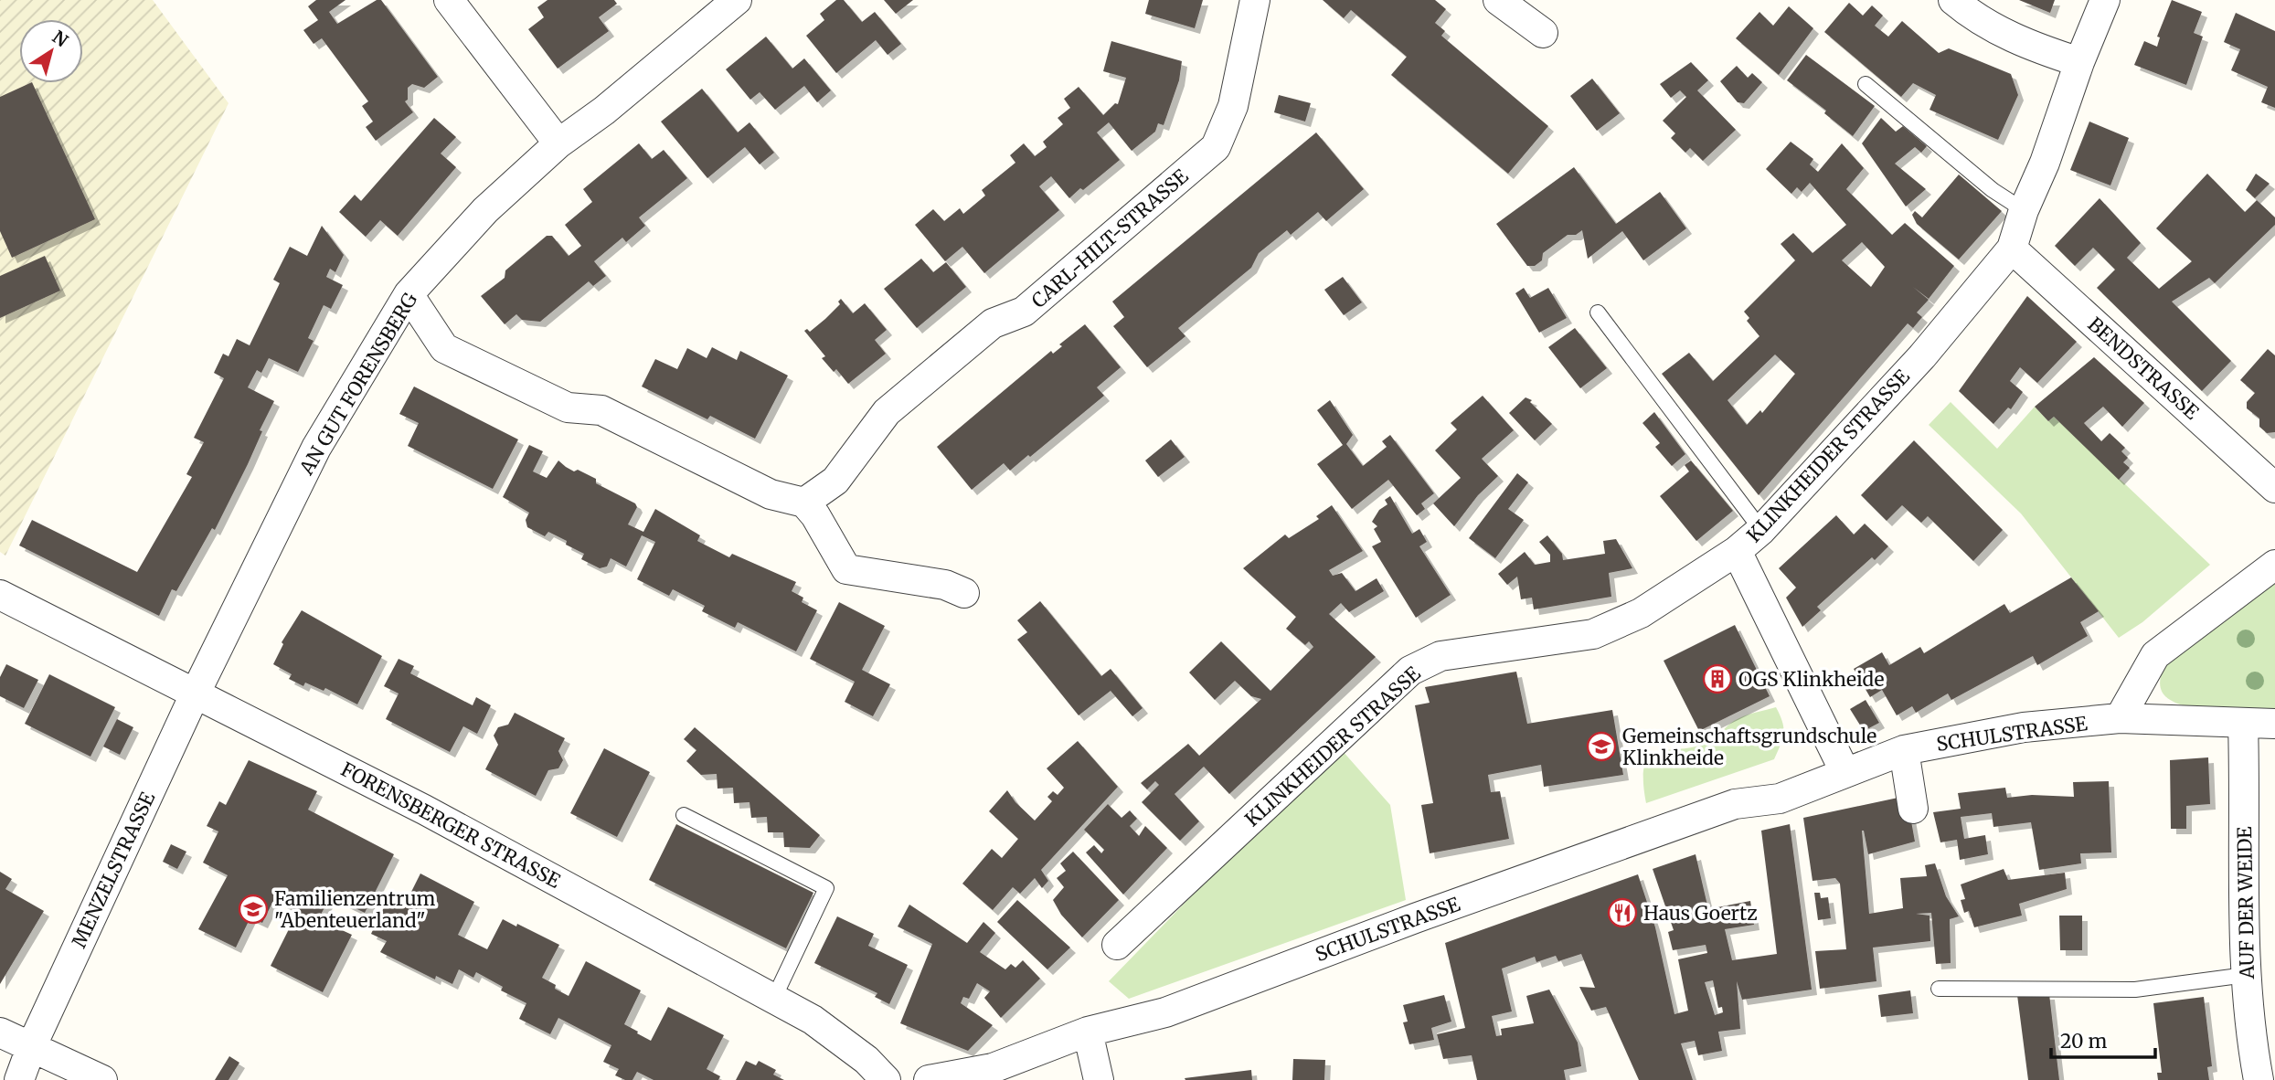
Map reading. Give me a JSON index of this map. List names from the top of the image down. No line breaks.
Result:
{"streets":{"street":["CARL-HILT-STRASSE","BENDSTRASSE","AN GUT FORENSBERG","KLINKHEIDER STRASSE","SCHULSTRASSE","FORENSBERGER STRASSE","MENZELSTRASSE","AUF DER WEIDE"]},"crossings":[["BENDSTRASSE","KLINKHEIDER STRASSE"],["AN GUT FORENSBERG","FORENSBERGER STRASSE"],["AN GUT FORENSBERG","MENZELSTRASSE"],["SCHULSTRASSE","AUF DER WEIDE"],["FORENSBERGER STRASSE","MENZELSTRASSE"]],"places":{"building":["OGS Klinkheide"],"school or university":["Gemeinschaftsgrundschule Klinkheide","Familienzentrum \"Abenteuerland\""],"restaurant":["Haus Goertz"]},"scale_bar":"20 m","north":"top right"}
